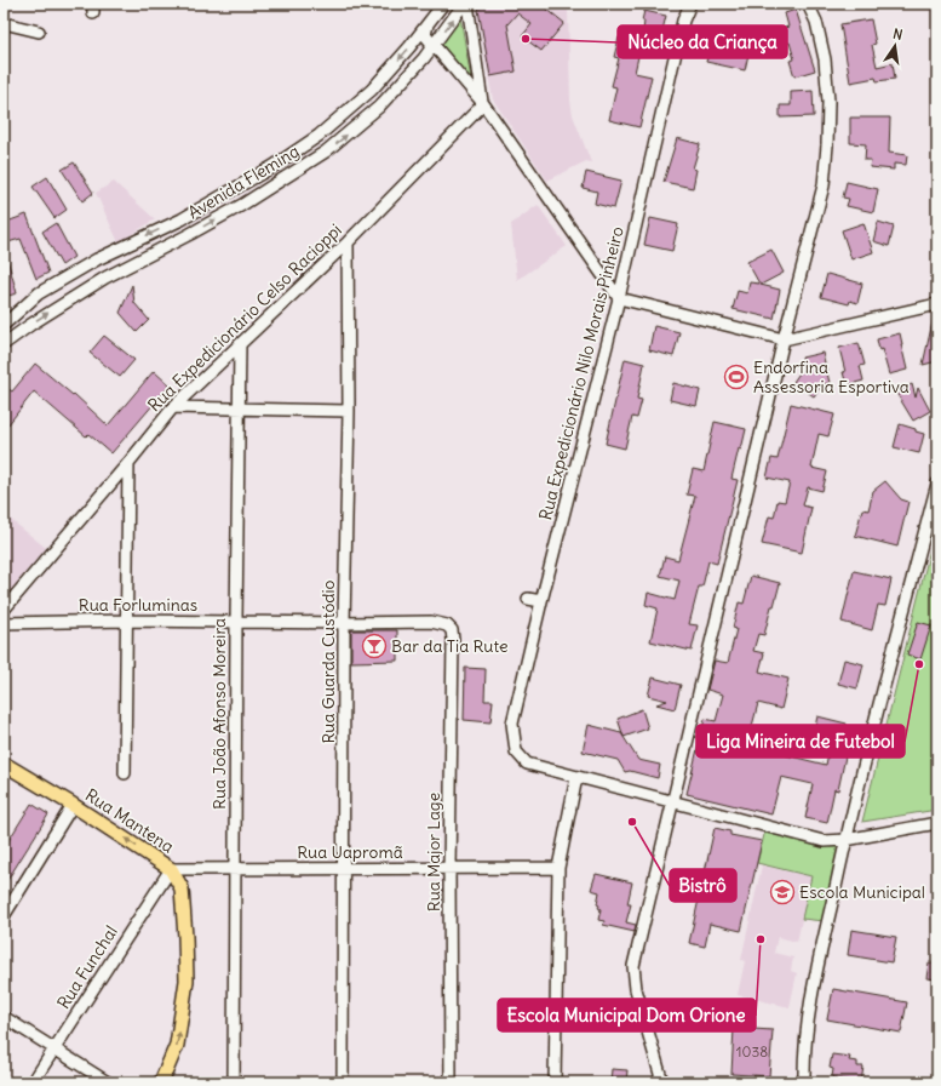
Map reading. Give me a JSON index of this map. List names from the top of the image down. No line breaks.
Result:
{"streets":{"main road":["Rua Mantena"],"street":["Avenida Fleming","Rua Expedicionário Celso Racioppi","Rua Expedicionário Nilo Morais Pinheiro","Rua Forluminas","Rua Guarda Custódio","Rua João Afonso Moreira","Rua Uapromã","Rua Major Lage","Rua Funchal"]},"crossings":[["Rua Expedicionário Celso Racioppi","Rua Guarda Custódio"],["Rua Expedicionário Celso Racioppi","Rua João Afonso Moreira"],["Rua Forluminas","Rua Guarda Custódio"],["Rua Forluminas","Rua João Afonso Moreira"],["Rua Forluminas","Rua Major Lage"],["Rua Guarda Custódio","Rua Uapromã"],["Rua João Afonso Moreira","Rua Uapromã"],["Rua Mantena","Rua Uapromã"],["Rua Mantena","Rua Funchal"],["Rua Uapromã","Rua Major Lage"],["Rua Uapromã","Rua Funchal"]],"one_way":["Rua Mantena"],"places":{"other":["Núcleo da Criança","Liga Mineira de Futebol","Bistrô","Escola Municipal Dom Orione"],"sports":["Endorfina Assessoria Esportiva"],"bar":["Bar da Tia Rute"],"school or university":["Escola Municipal"]},"house_numbers":["1038"],"north":"top"}
